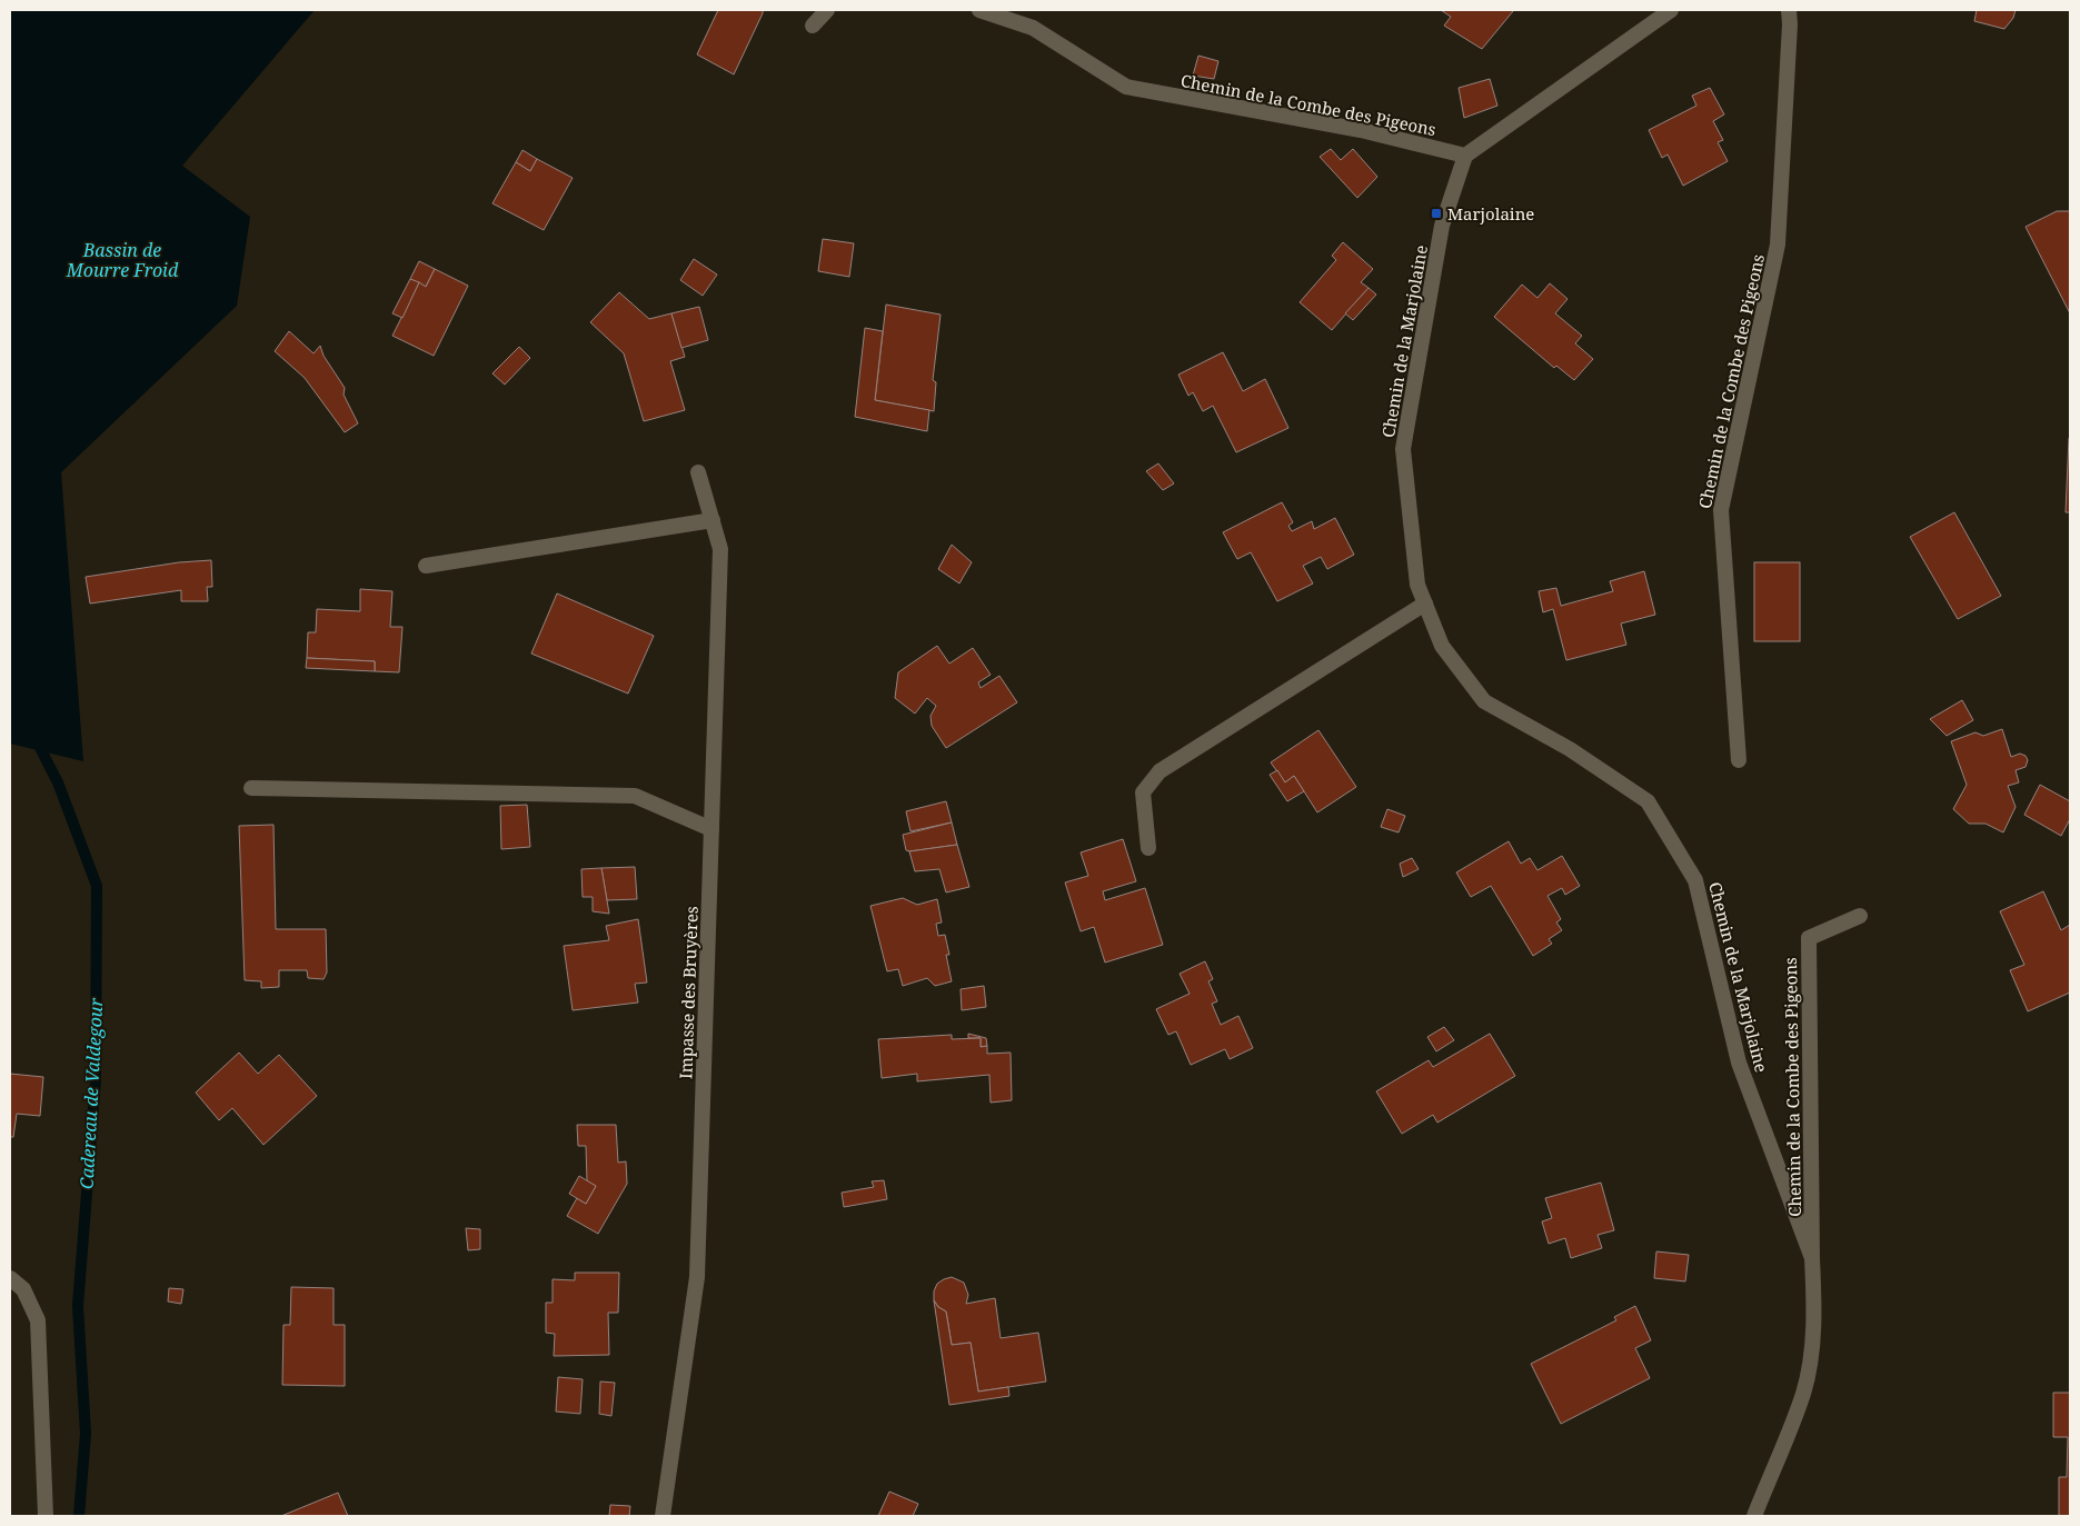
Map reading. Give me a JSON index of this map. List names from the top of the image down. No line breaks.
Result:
{"streets":{"street":["Chemin de la Combe des Pigeons","Chemin de la Marjolaine","Impasse des Bruyères"]},"crossings":[["Chemin de la Combe des Pigeons","Chemin de la Marjolaine"]],"water":["Bassin de Mourre Froid","Cadereau de Valdegour"],"places":{"transit":["Marjolaine"]}}
